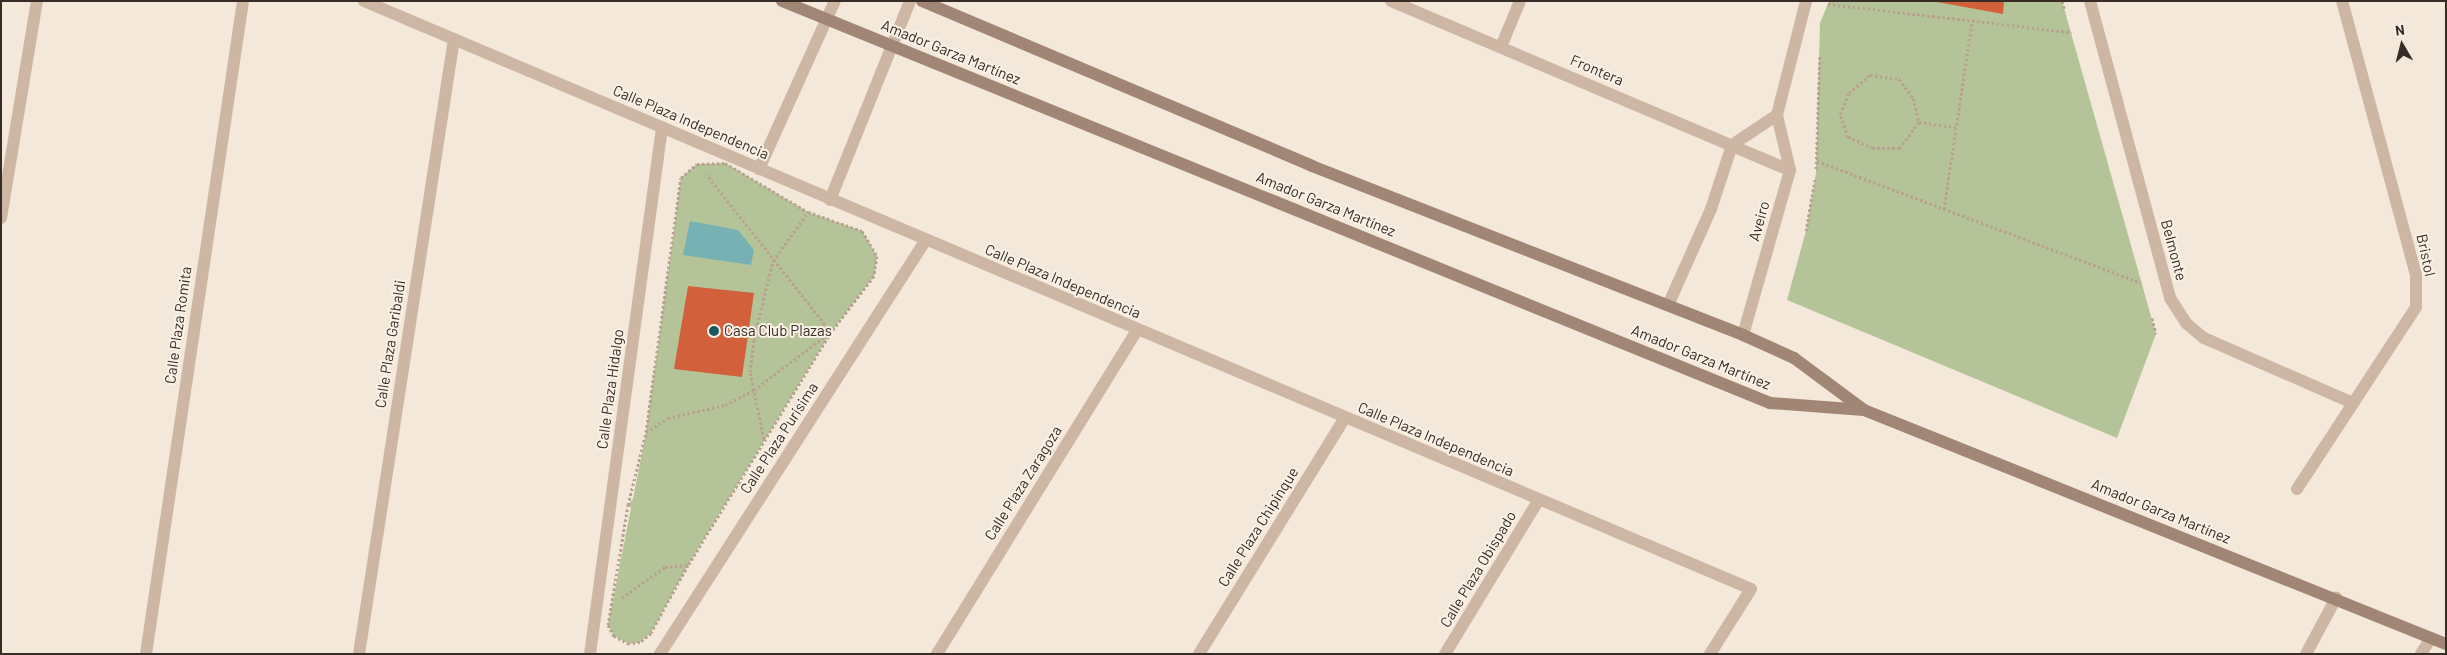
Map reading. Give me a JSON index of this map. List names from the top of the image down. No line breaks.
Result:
{"streets":{"street":["Amador Garza Martínez","Frontera","Calle Plaza Independencia","Aveiro","Belmonte","Bristol","Calle Plaza Romita","Calle Plaza Garibaldi","Calle Plaza Hidalgo","Calle Plaza Purisima","Calle Plaza Zaragoza","Calle Plaza Chipinque","Calle Plaza Obispado"]},"crossings":[["Amador Garza Martínez","Aveiro"],["Frontera","Aveiro"],["Calle Plaza Independencia","Calle Plaza Garibaldi"],["Calle Plaza Independencia","Calle Plaza Hidalgo"],["Calle Plaza Independencia","Calle Plaza Purisima"],["Calle Plaza Independencia","Calle Plaza Zaragoza"],["Calle Plaza Independencia","Calle Plaza Chipinque"],["Calle Plaza Independencia","Calle Plaza Obispado"],["Belmonte","Bristol"]],"places":["Casa Club Plazas"],"north":"top"}
